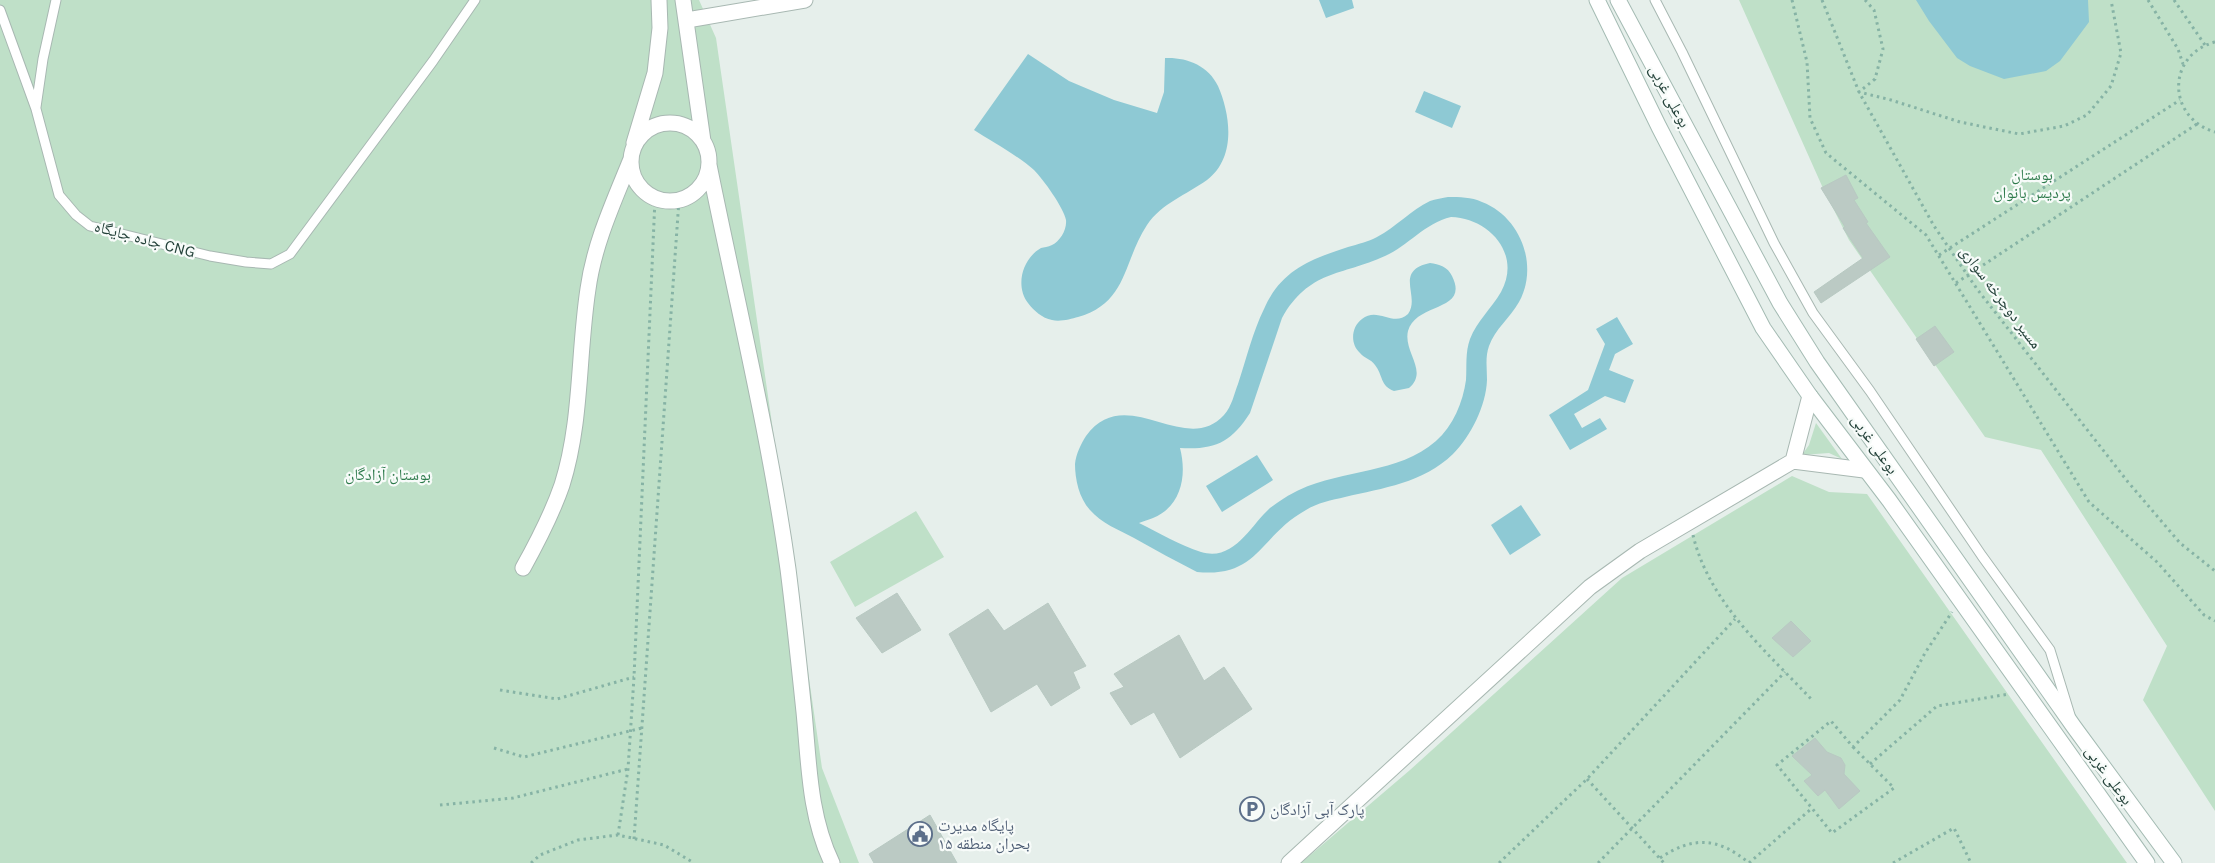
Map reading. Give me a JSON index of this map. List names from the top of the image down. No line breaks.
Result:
{"streets":{"street":["بوعلی غربی"],"lane":["جاده جایگاه CNG"],"path":["مسیر دوچرخه سواری"]},"parks":["بوستان پردیس بانوان","بوستان آزادگان"],"places":{"parking":["پارک آبی آزادگان"],"public building":["پایگاه مدیرت بحران منطقه ۱۵"]}}
